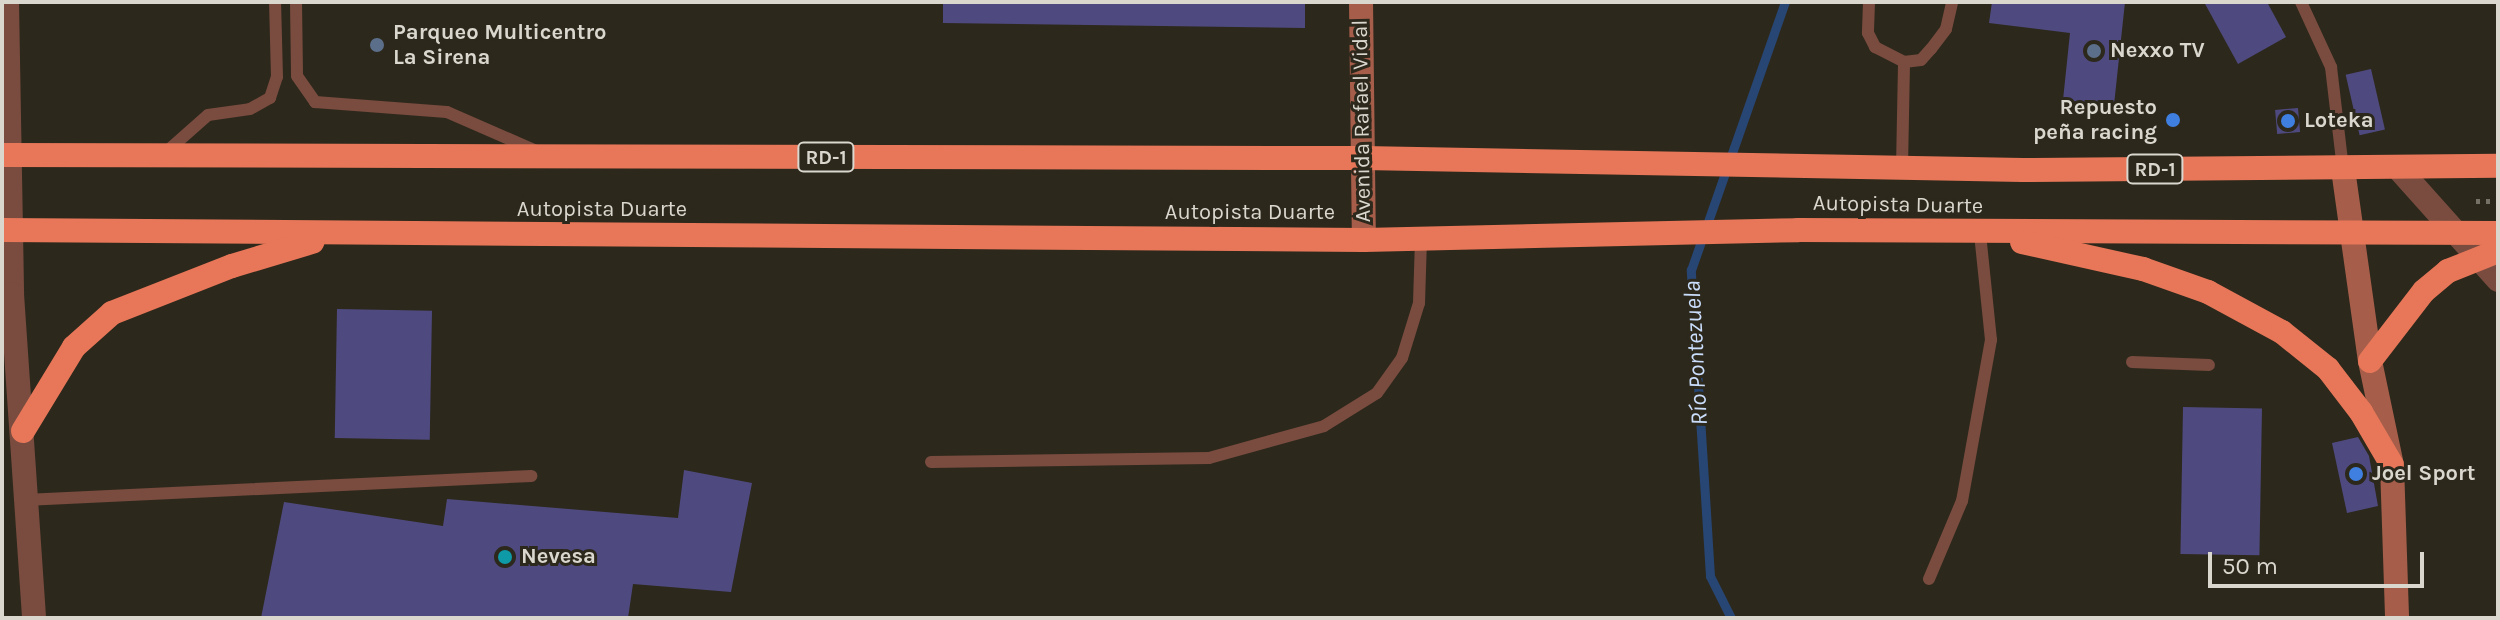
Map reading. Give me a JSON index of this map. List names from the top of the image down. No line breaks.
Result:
{"streets":{"highway":["RD-1","Autopista Duarte"],"street":["Avenida Rafael Vidal"]},"crossings":[["Avenida Rafael Vidal","Autopista Duarte"]],"water":["Río Pontezuela"],"places":["Parqueo Multicentro La Sirena","Nexxo TV","Repuesto peña racing","Loteka","Joel Sport","Nevesa"],"scale_bar":"50 m"}
